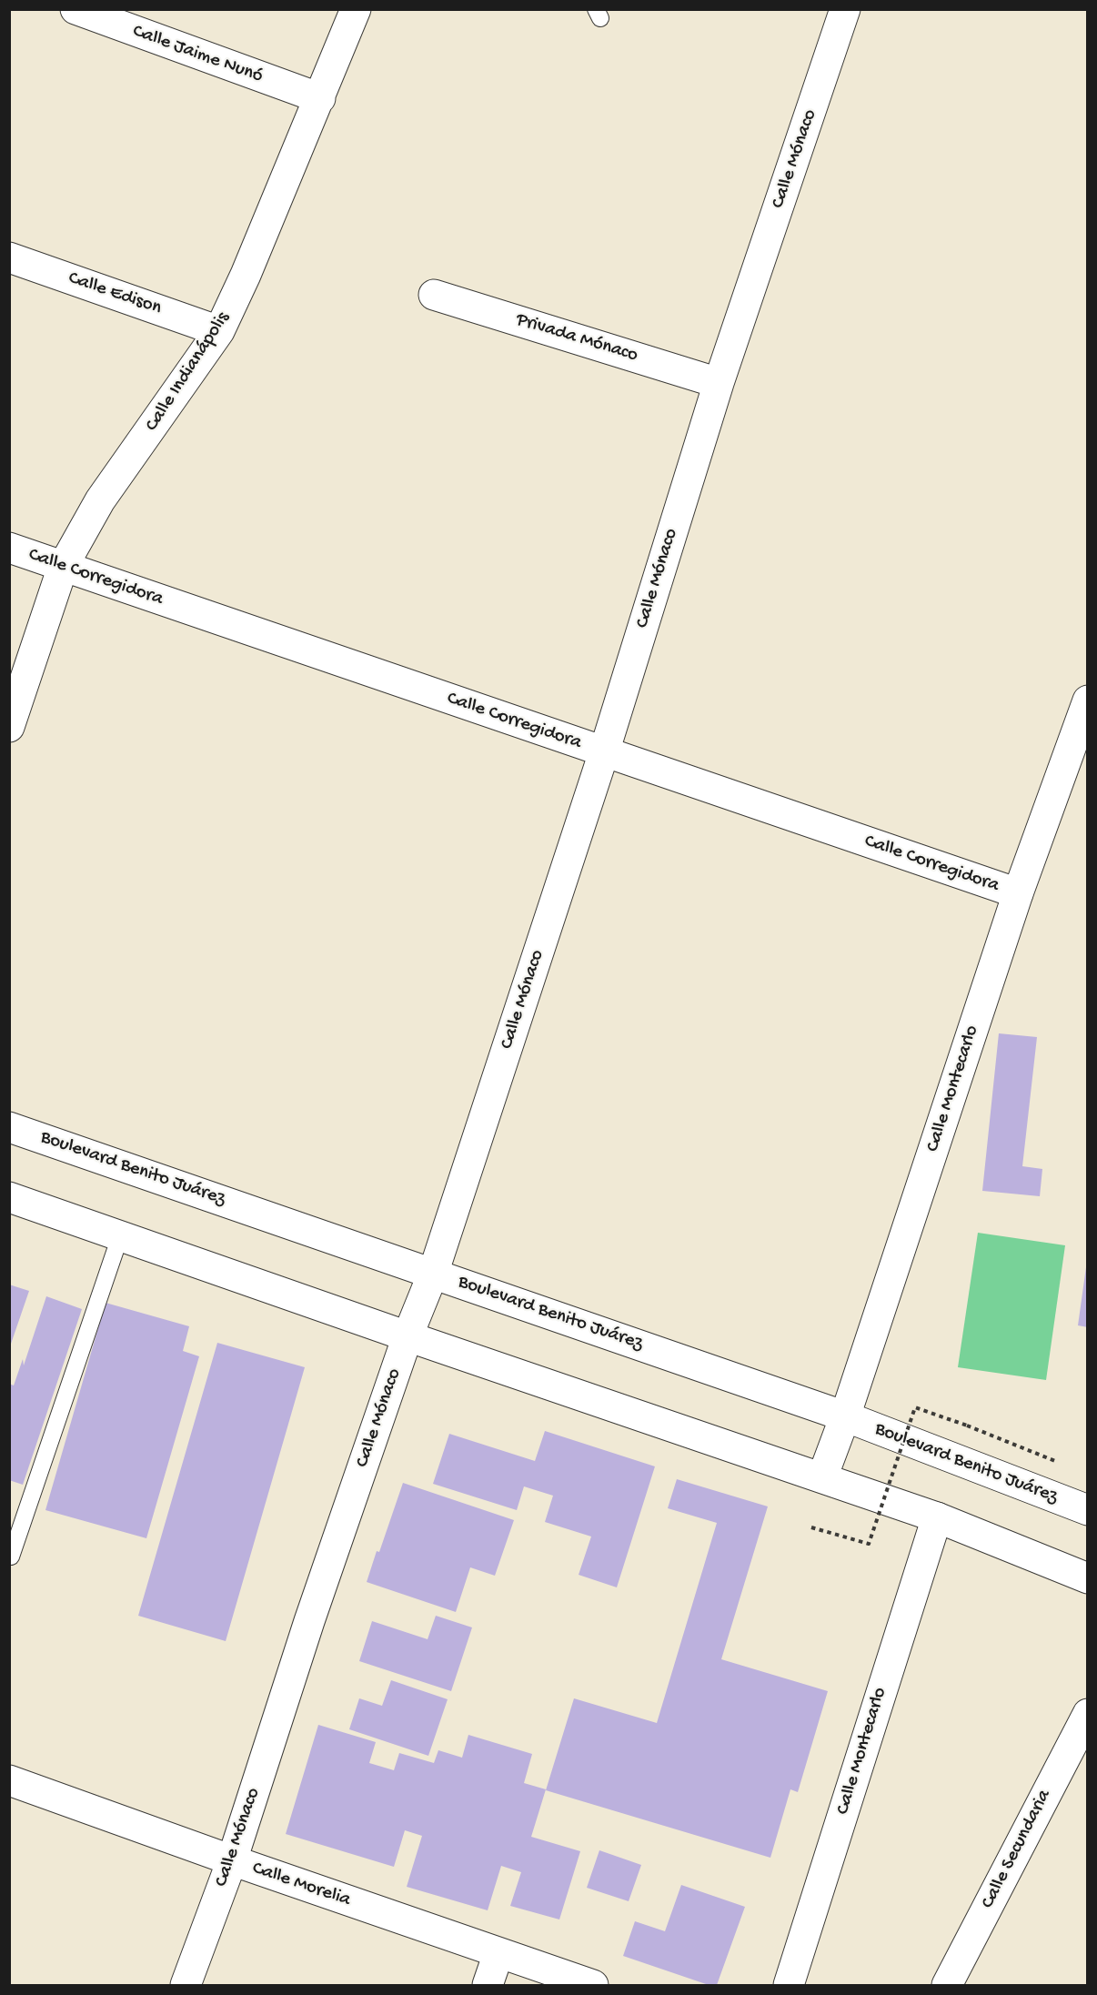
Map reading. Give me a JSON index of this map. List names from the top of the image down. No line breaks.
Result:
{"streets":{"street":["Calle Jaime Nunó","Calle Mónaco","Calle Edison","Privada Mónaco","Calle Indianápolis","Calle Corregidora","Calle Montecarlo","Boulevard Benito Juárez","Calle Secundaria","Calle Morelia"]},"crossings":[["Calle Jaime Nunó","Calle Indianápolis"],["Calle Mónaco","Privada Mónaco"],["Calle Mónaco","Calle Corregidora"],["Calle Mónaco","Boulevard Benito Juárez"],["Calle Mónaco","Calle Morelia"],["Calle Edison","Calle Indianápolis"],["Calle Indianápolis","Calle Corregidora"],["Calle Corregidora","Calle Montecarlo"],["Calle Montecarlo","Boulevard Benito Juárez"]]}
